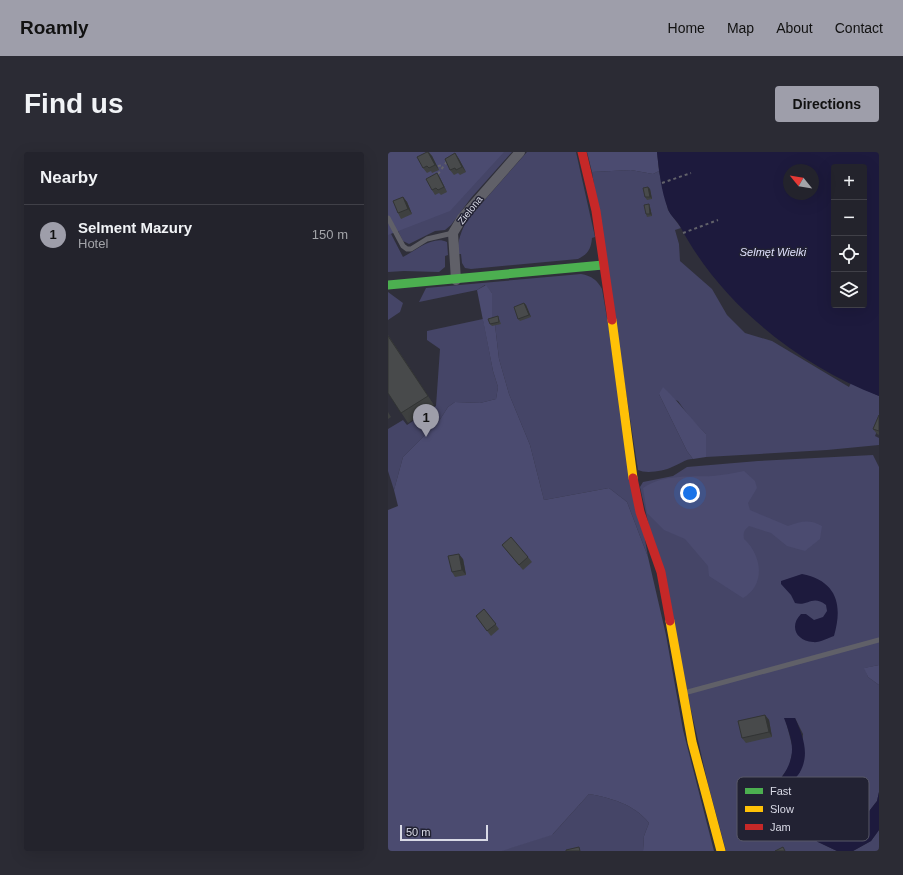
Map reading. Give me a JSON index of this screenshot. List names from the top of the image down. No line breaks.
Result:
{"streets":{"street":["Zielona"]},"water":["Selmęt Wielki"],"legend":["Fast","Slow","Jam"],"scale_bar":"50 m","north":"top left","page":{"header":"Roamly","nav":["Home","Map","About","Contact"],"buttons":"Directions","title":"Find us","heading":"Nearby","map_buttons":["+","−"],"list":[{"mark":"1","name":"Selment Mazury","note":"Hotel","value":"150 m"}],"pins":"1","scale":"50 m"}}
